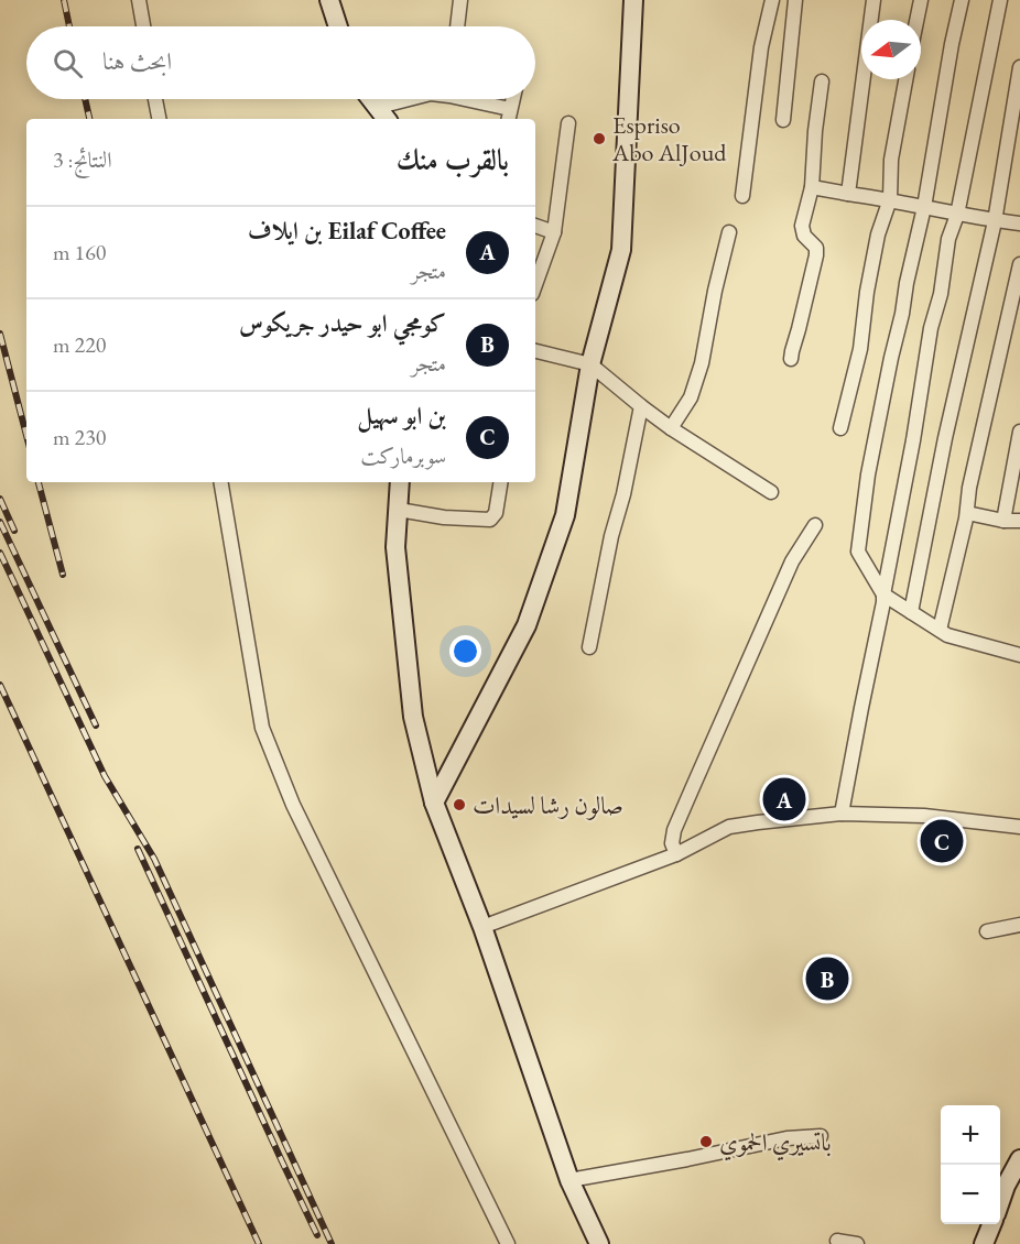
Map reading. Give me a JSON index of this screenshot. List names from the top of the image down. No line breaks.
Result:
{"places":["Espriso Abo AlJoud","صالون رشا لسيدات","باتسيري الحموي"],"north":"left","page":{"search":"ابحث هنا","heading":["بالقرب منك","النتائج: 3"],"list":[{"mark":"A","name":"Eilaf Coffee بن ايلاف","note":"متجر","value":"160 m"},{"mark":"B","name":"كومجي ابو حيدر جريكوس","note":"متجر","value":"220 m"},{"mark":"C","name":"بن ابو سهيل","note":"سوبرماركت","value":"230 m"}],"pins":["A","C","B"],"map_buttons":["+","−"]}}
